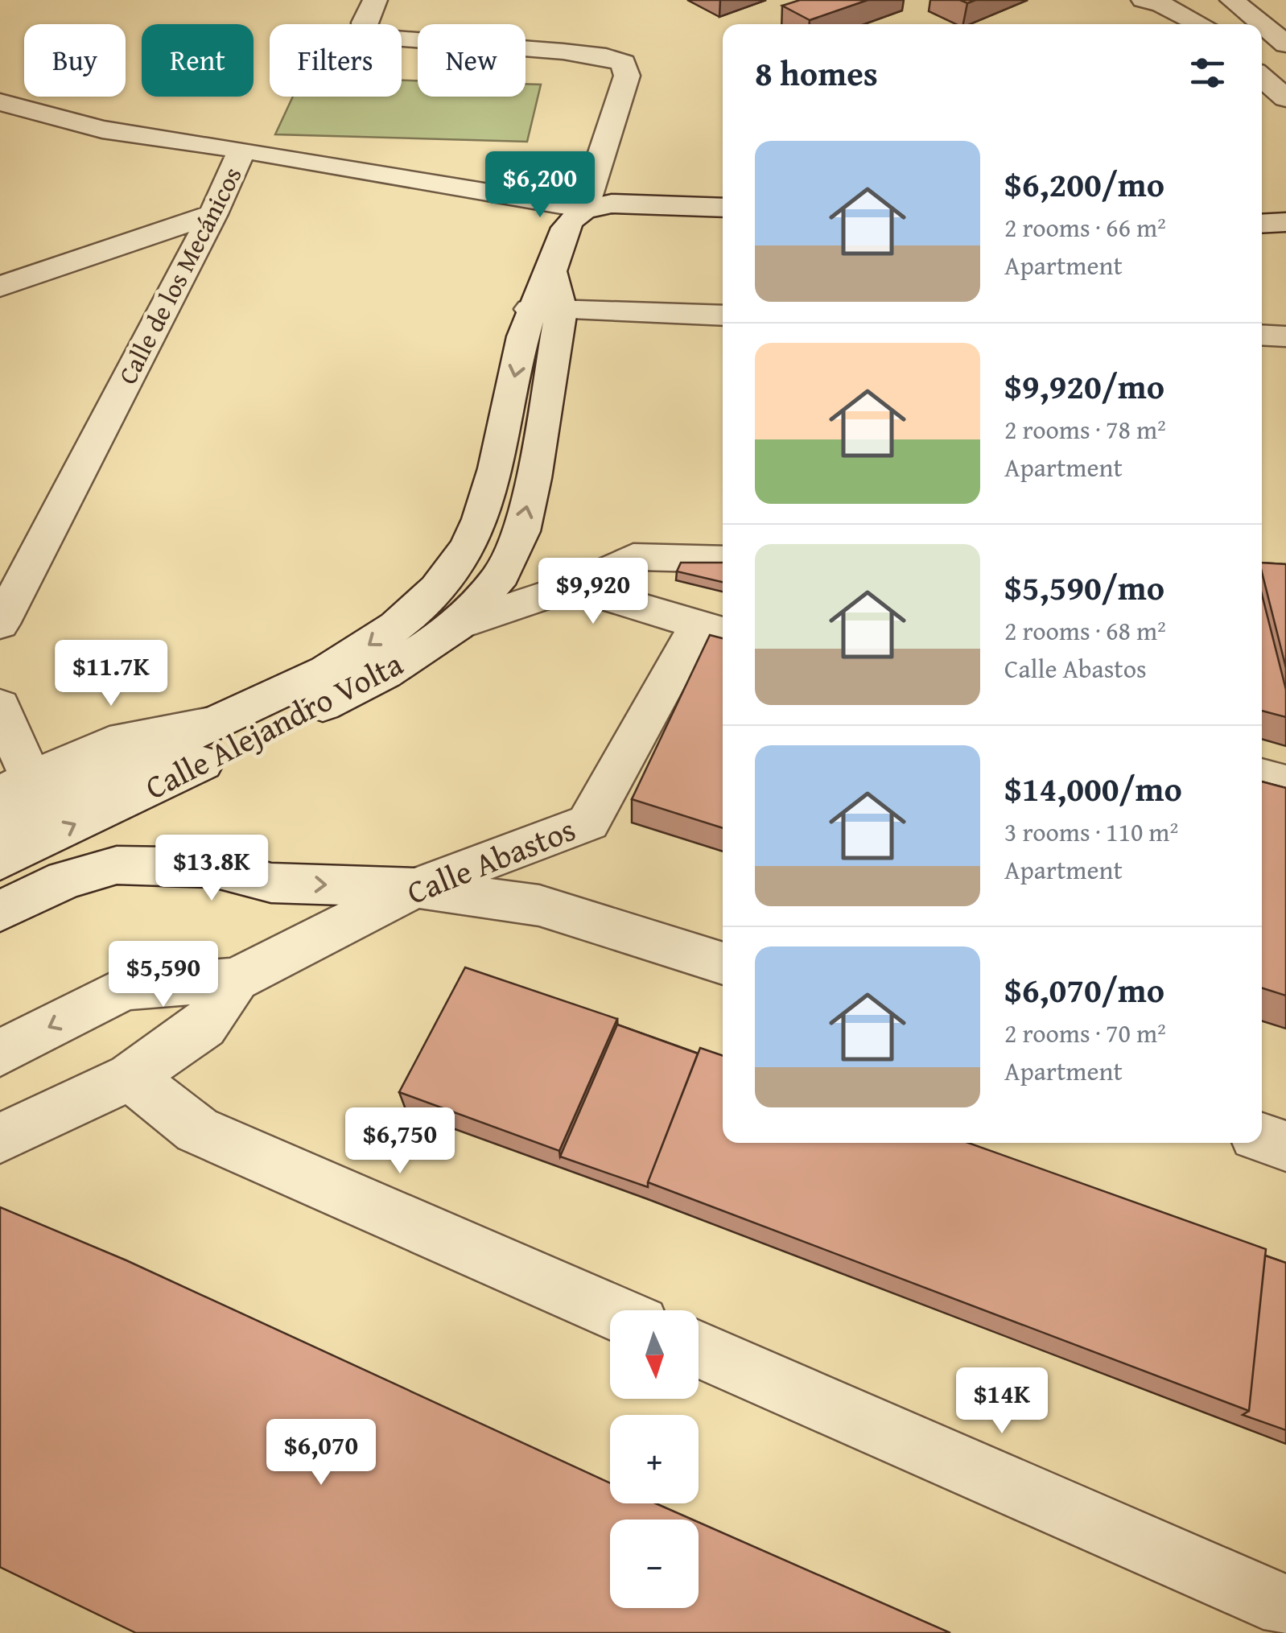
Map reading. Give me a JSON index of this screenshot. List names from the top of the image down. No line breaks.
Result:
{"streets":{"street":["Calle de los Mecánicos","Calle Alejandro Volta","Calle Abastos"]},"crossings":[["Calle de los Mecánicos","Calle Alejandro Volta"]],"north":"bottom","page":{"chip":["Buy","Rent","Filters","New"],"heading":"8 homes","list":[{"name":"$6,200/mo","note":"2 rooms · 66 m² · Apartment"},{"name":"$9,920/mo","note":"2 rooms · 78 m² · Apartment"},{"name":"$5,590/mo","note":"2 rooms · 68 m² · Calle Abastos"},{"name":"$14,000/mo","note":"3 rooms · 110 m² · Apartment"},{"name":"$6,070/mo","note":"2 rooms · 70 m² · Apartment"}],"price":["$6,200","$9,920","$11.7K","$13.8K","$5,590","$6,750","$14K","$6,070"],"map_buttons":["+","−"]}}
